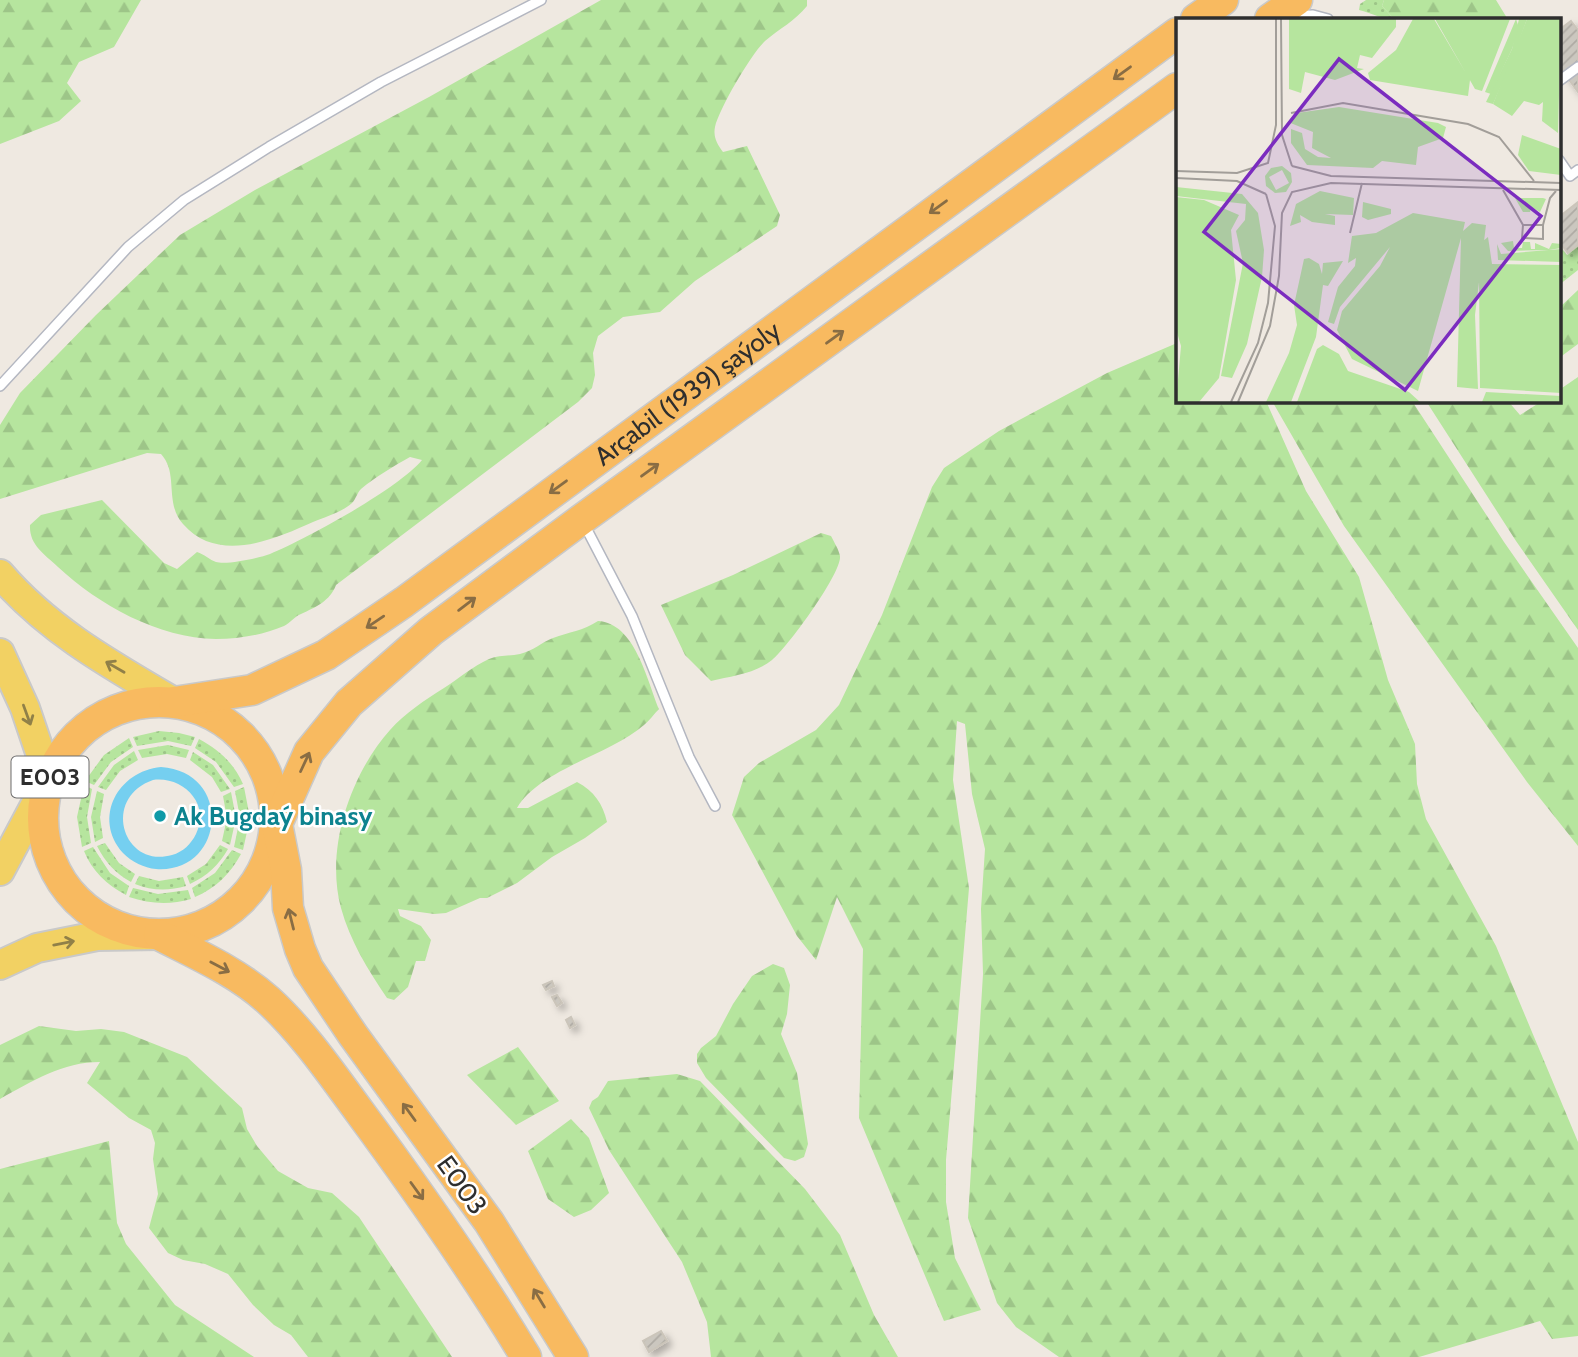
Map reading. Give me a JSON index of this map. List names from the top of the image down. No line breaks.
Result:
{"streets":{"highway":["Arçabil (1939) şaýoly","E003"]},"crossings":[["Arçabil (1939) şaýoly","E003"]],"places":["Ak Bugdaý binasy"]}
